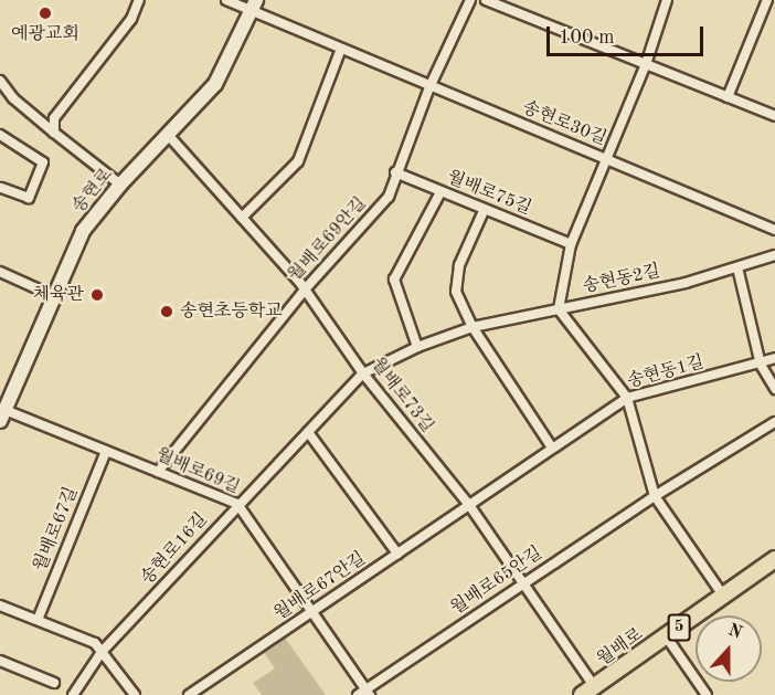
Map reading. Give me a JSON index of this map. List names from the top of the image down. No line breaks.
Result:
{"streets":{"main road":["송현로","5","월배로"],"street":["송현로30길","월배로75길","월배로69안길","송현동2길","송현동1길","월배로73길","월배로69길","월배로67길","송현로16길","월배로65안길","월배로67안길"]},"crossings":[["송현로30길","송현로"],["송현로30길","월배로69안길"],["송현로","월배로73길"],["송현로","월배로69길"],["월배로75길","월배로69안길"],["월배로69안길","월배로73길"],["월배로69안길","월배로69길"],["송현동2길","월배로73길"],["송현동2길","송현로16길"],["송현동1길","월배로73길"],["송현동1길","월배로67안길"],["월배로73길","송현로16길"],["월배로73길","월배로65안길"],["월배로73길","월배로67안길"],["월배로73길","월배로"],["월배로69길","월배로67길"],["월배로69길","송현로16길"],["월배로69길","월배로65안길"],["월배로69길","월배로67안길"]],"places":["예광교회","체육관","송현초등학교"],"scale_bar":"100 m","north":"top"}
